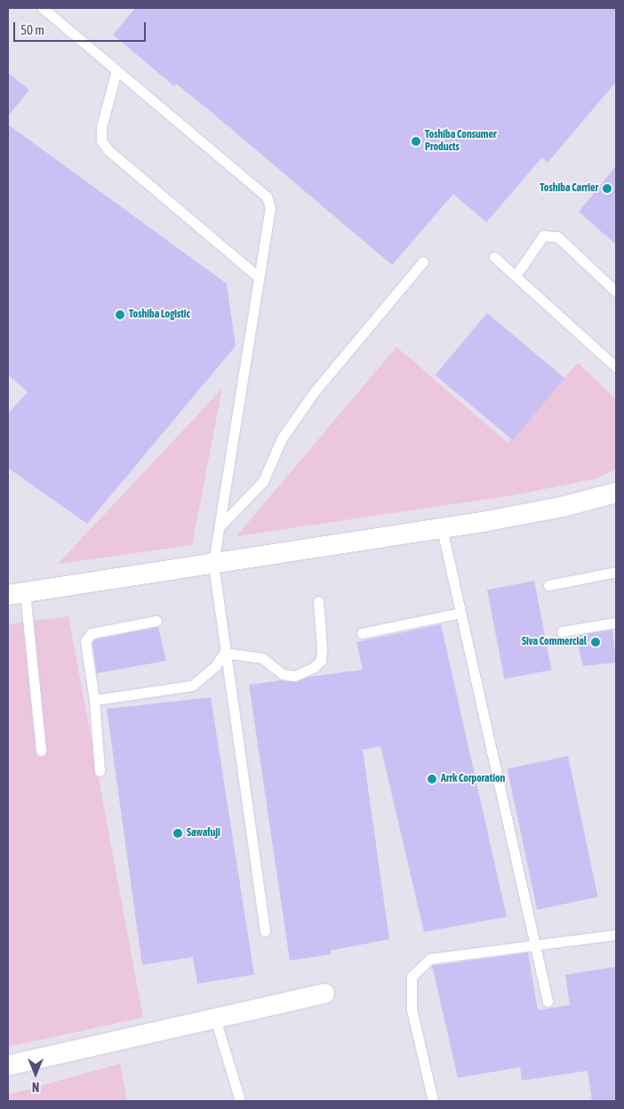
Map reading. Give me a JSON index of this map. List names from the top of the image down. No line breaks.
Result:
{"places":["Toshiba Consumer Products","Toshiba Carrier","Toshiba Logistic","Siva Commercial","Arrk Corporation","Sawafuji"],"scale_bar":"50 m","north":"bottom"}
